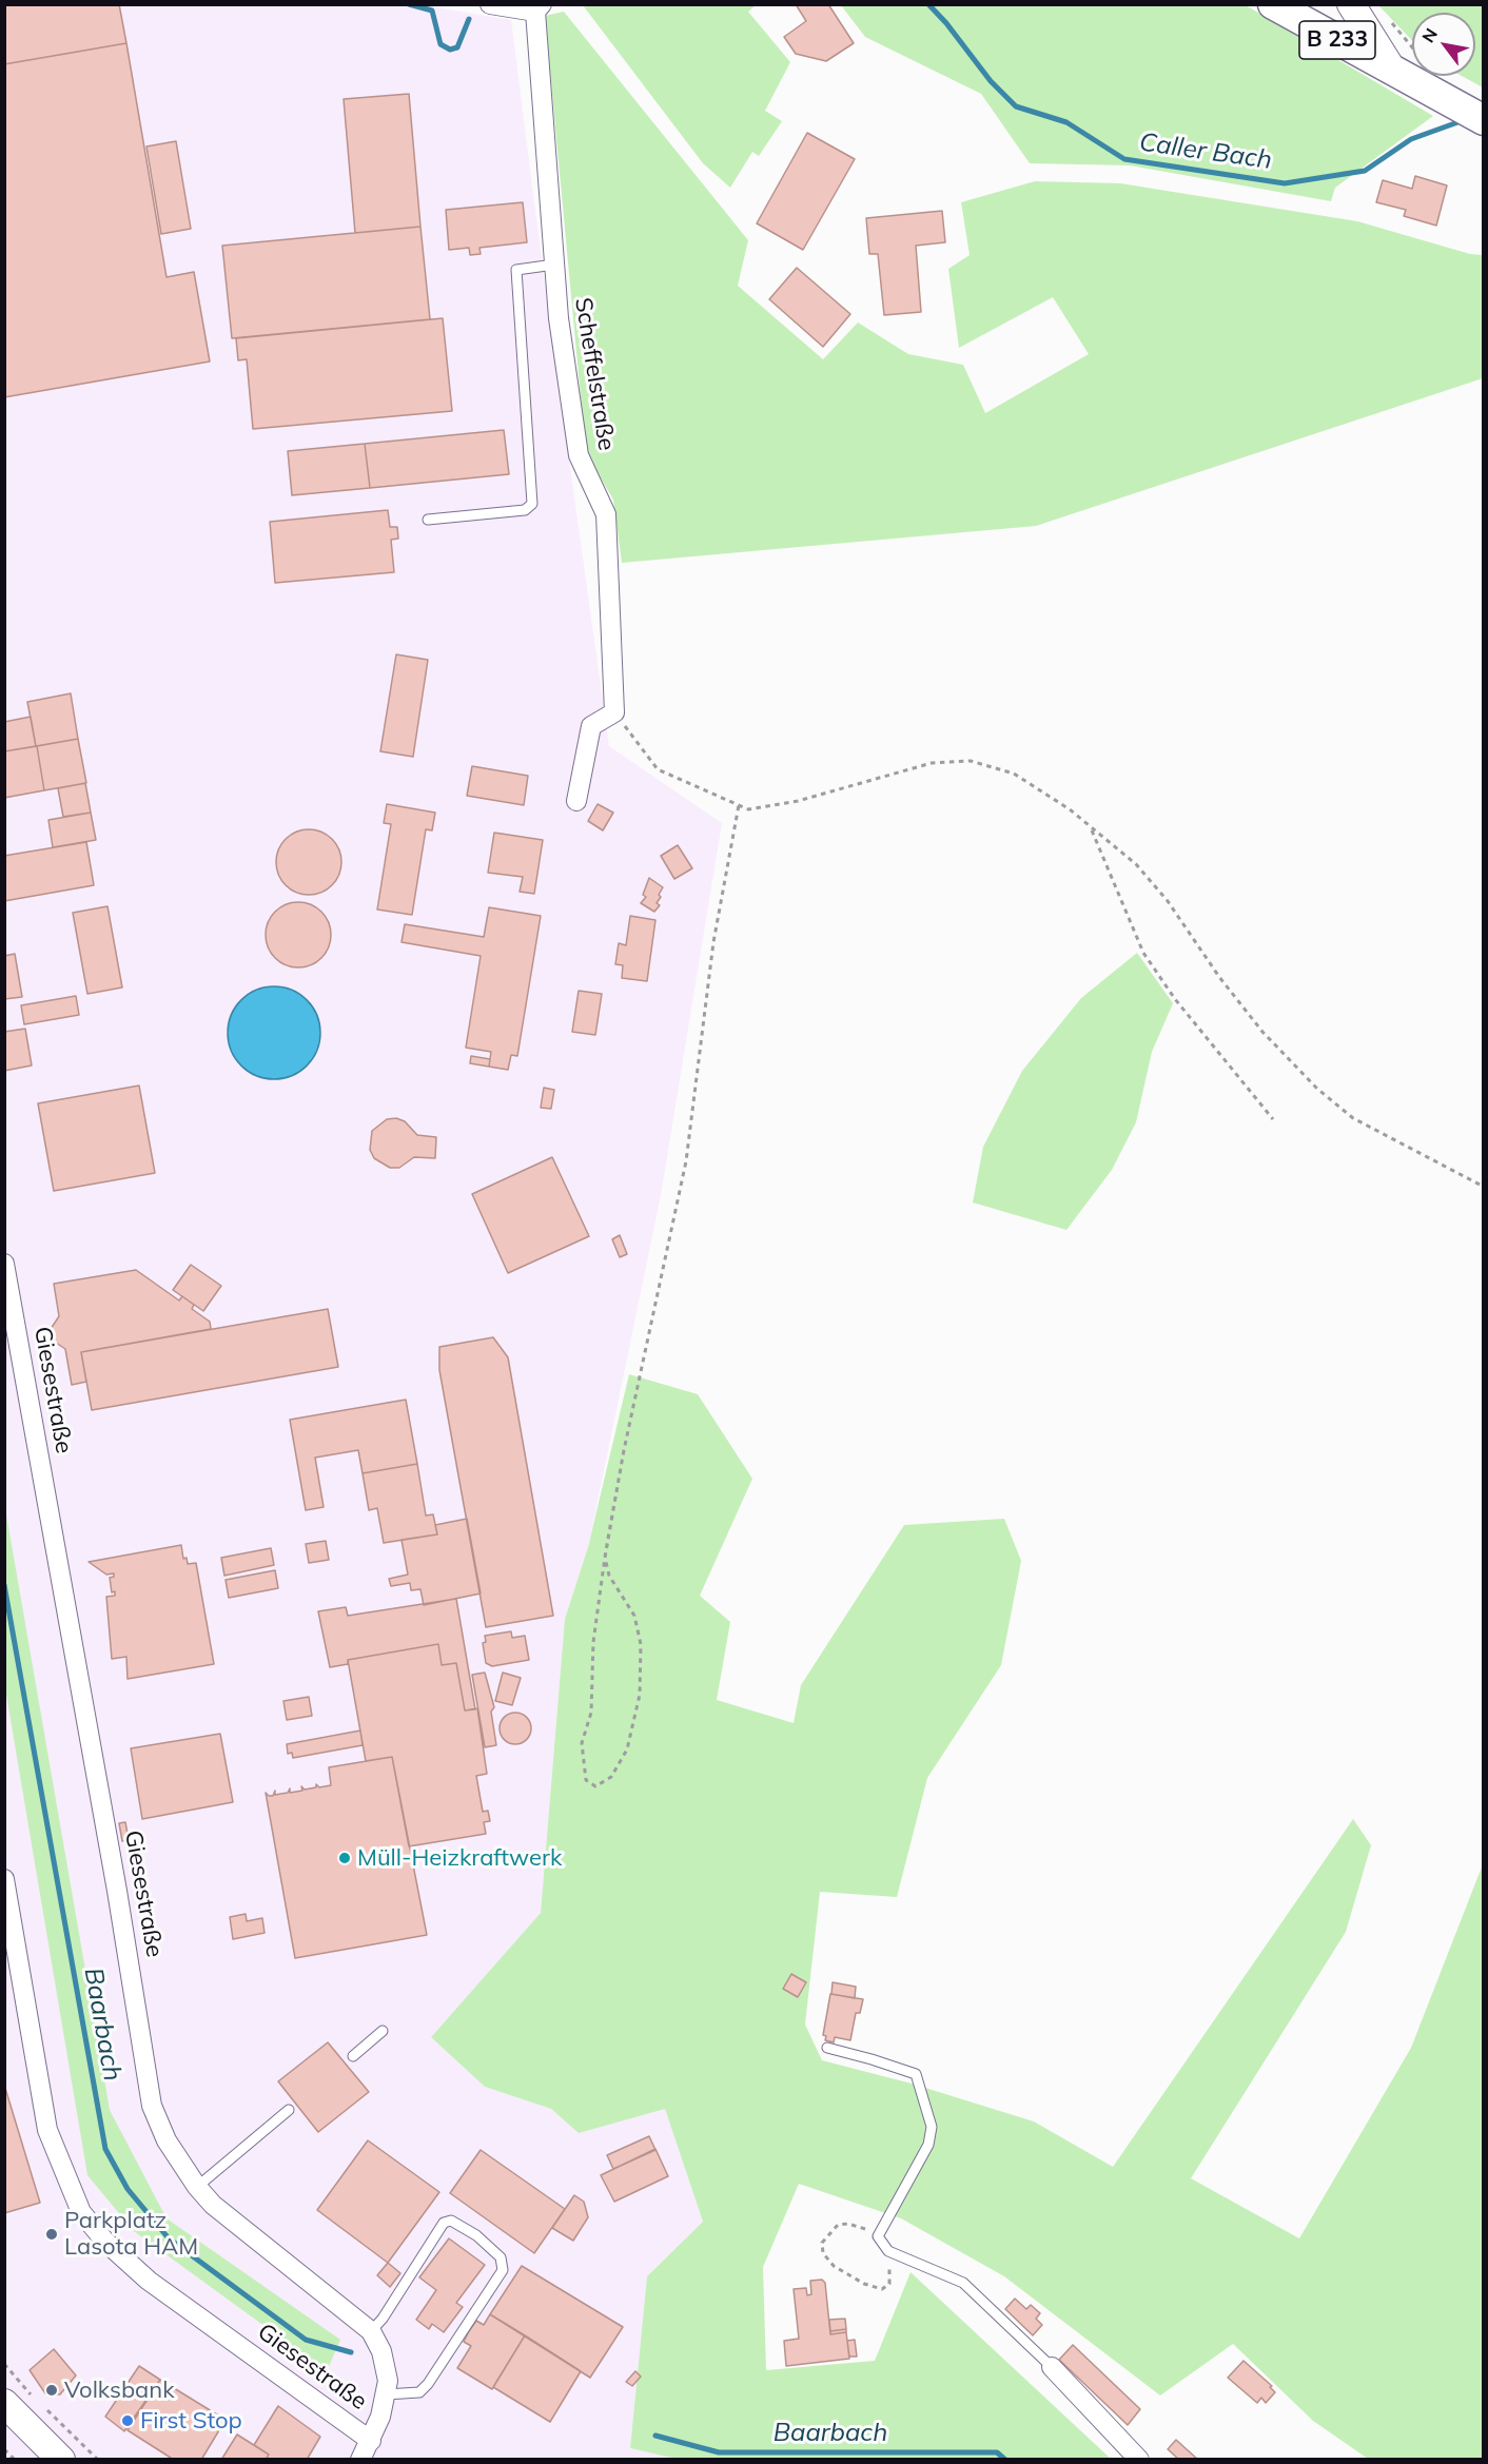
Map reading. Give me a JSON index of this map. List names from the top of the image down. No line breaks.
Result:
{"streets":{"main road":["B 233"],"street":["Scheffelstraße","Giesestraße"]},"water":["Caller Bach","Baarbach"],"places":["Müll-Heizkraftwerk","Parkplatz Lasota HAM","Volksbank","First Stop"],"north":"top left"}
